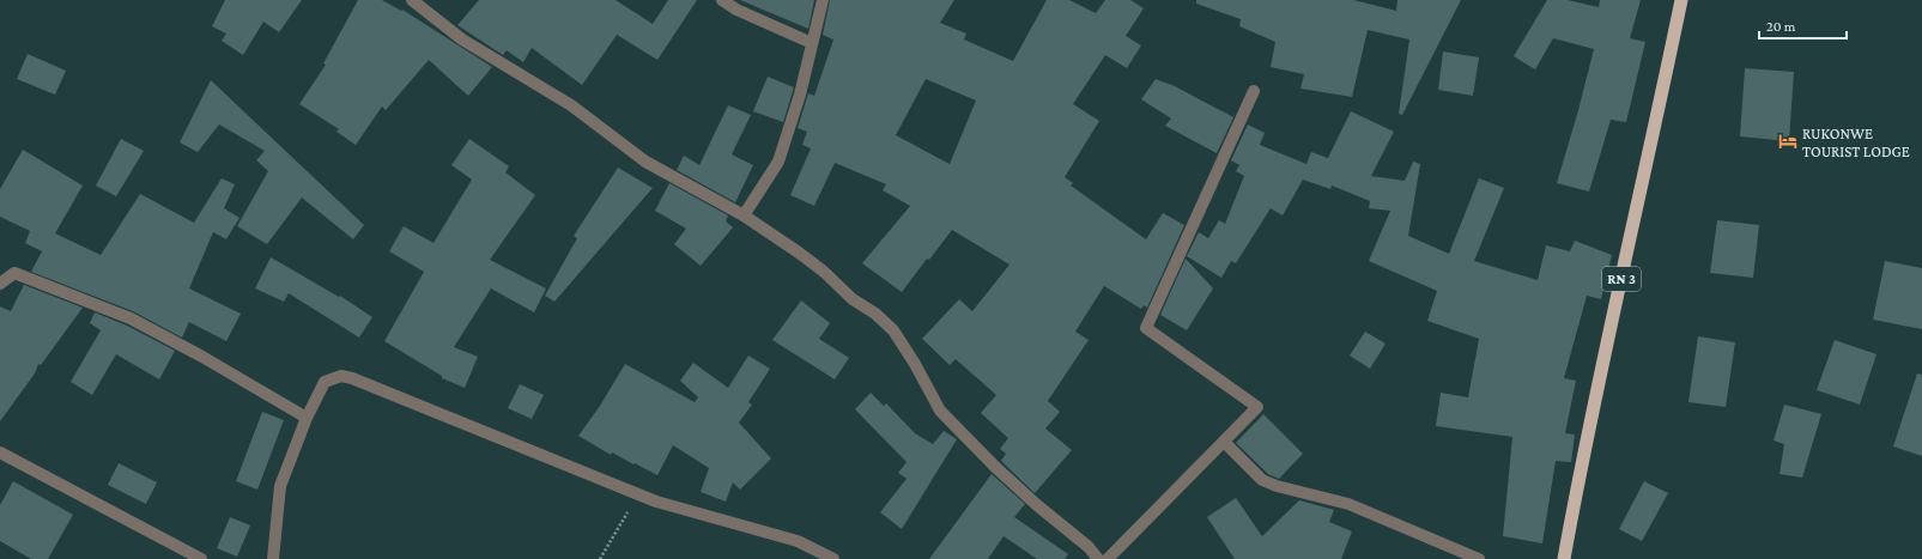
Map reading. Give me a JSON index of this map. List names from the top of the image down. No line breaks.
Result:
{"streets":{"highway":["RN 3"]},"places":{"hotel":["RUKONWE TOURIST LODGE"]},"scale_bar":"20 m"}
